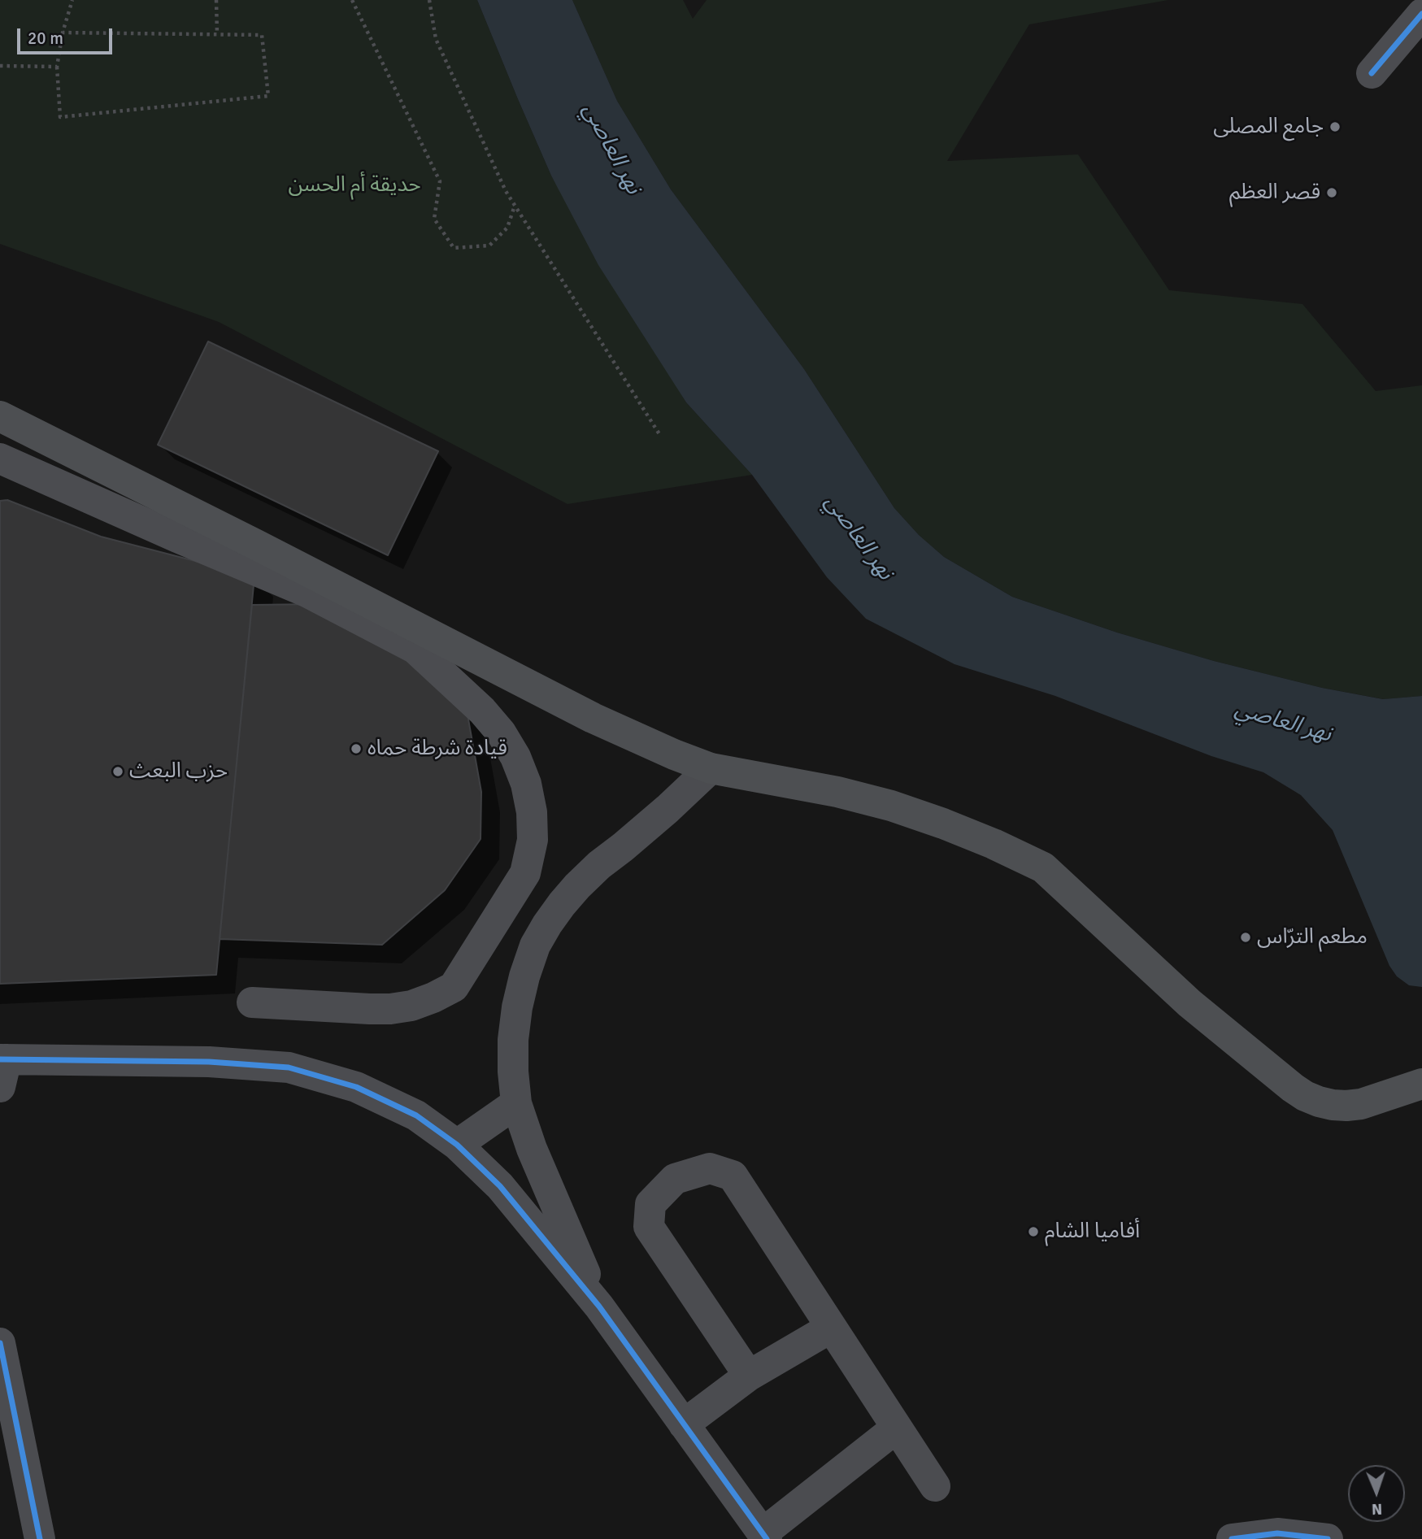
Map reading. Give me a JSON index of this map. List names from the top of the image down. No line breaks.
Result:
{"water":["نهر العاصي"],"parks":["حديقة أم الحسن"],"places":["جامع المصلى","قصر العظم","قيادة شرطة حماه","حزب البعث","مطعم الترّاس","أفاميا الشام"],"scale_bar":"20 m","north":"bottom"}
